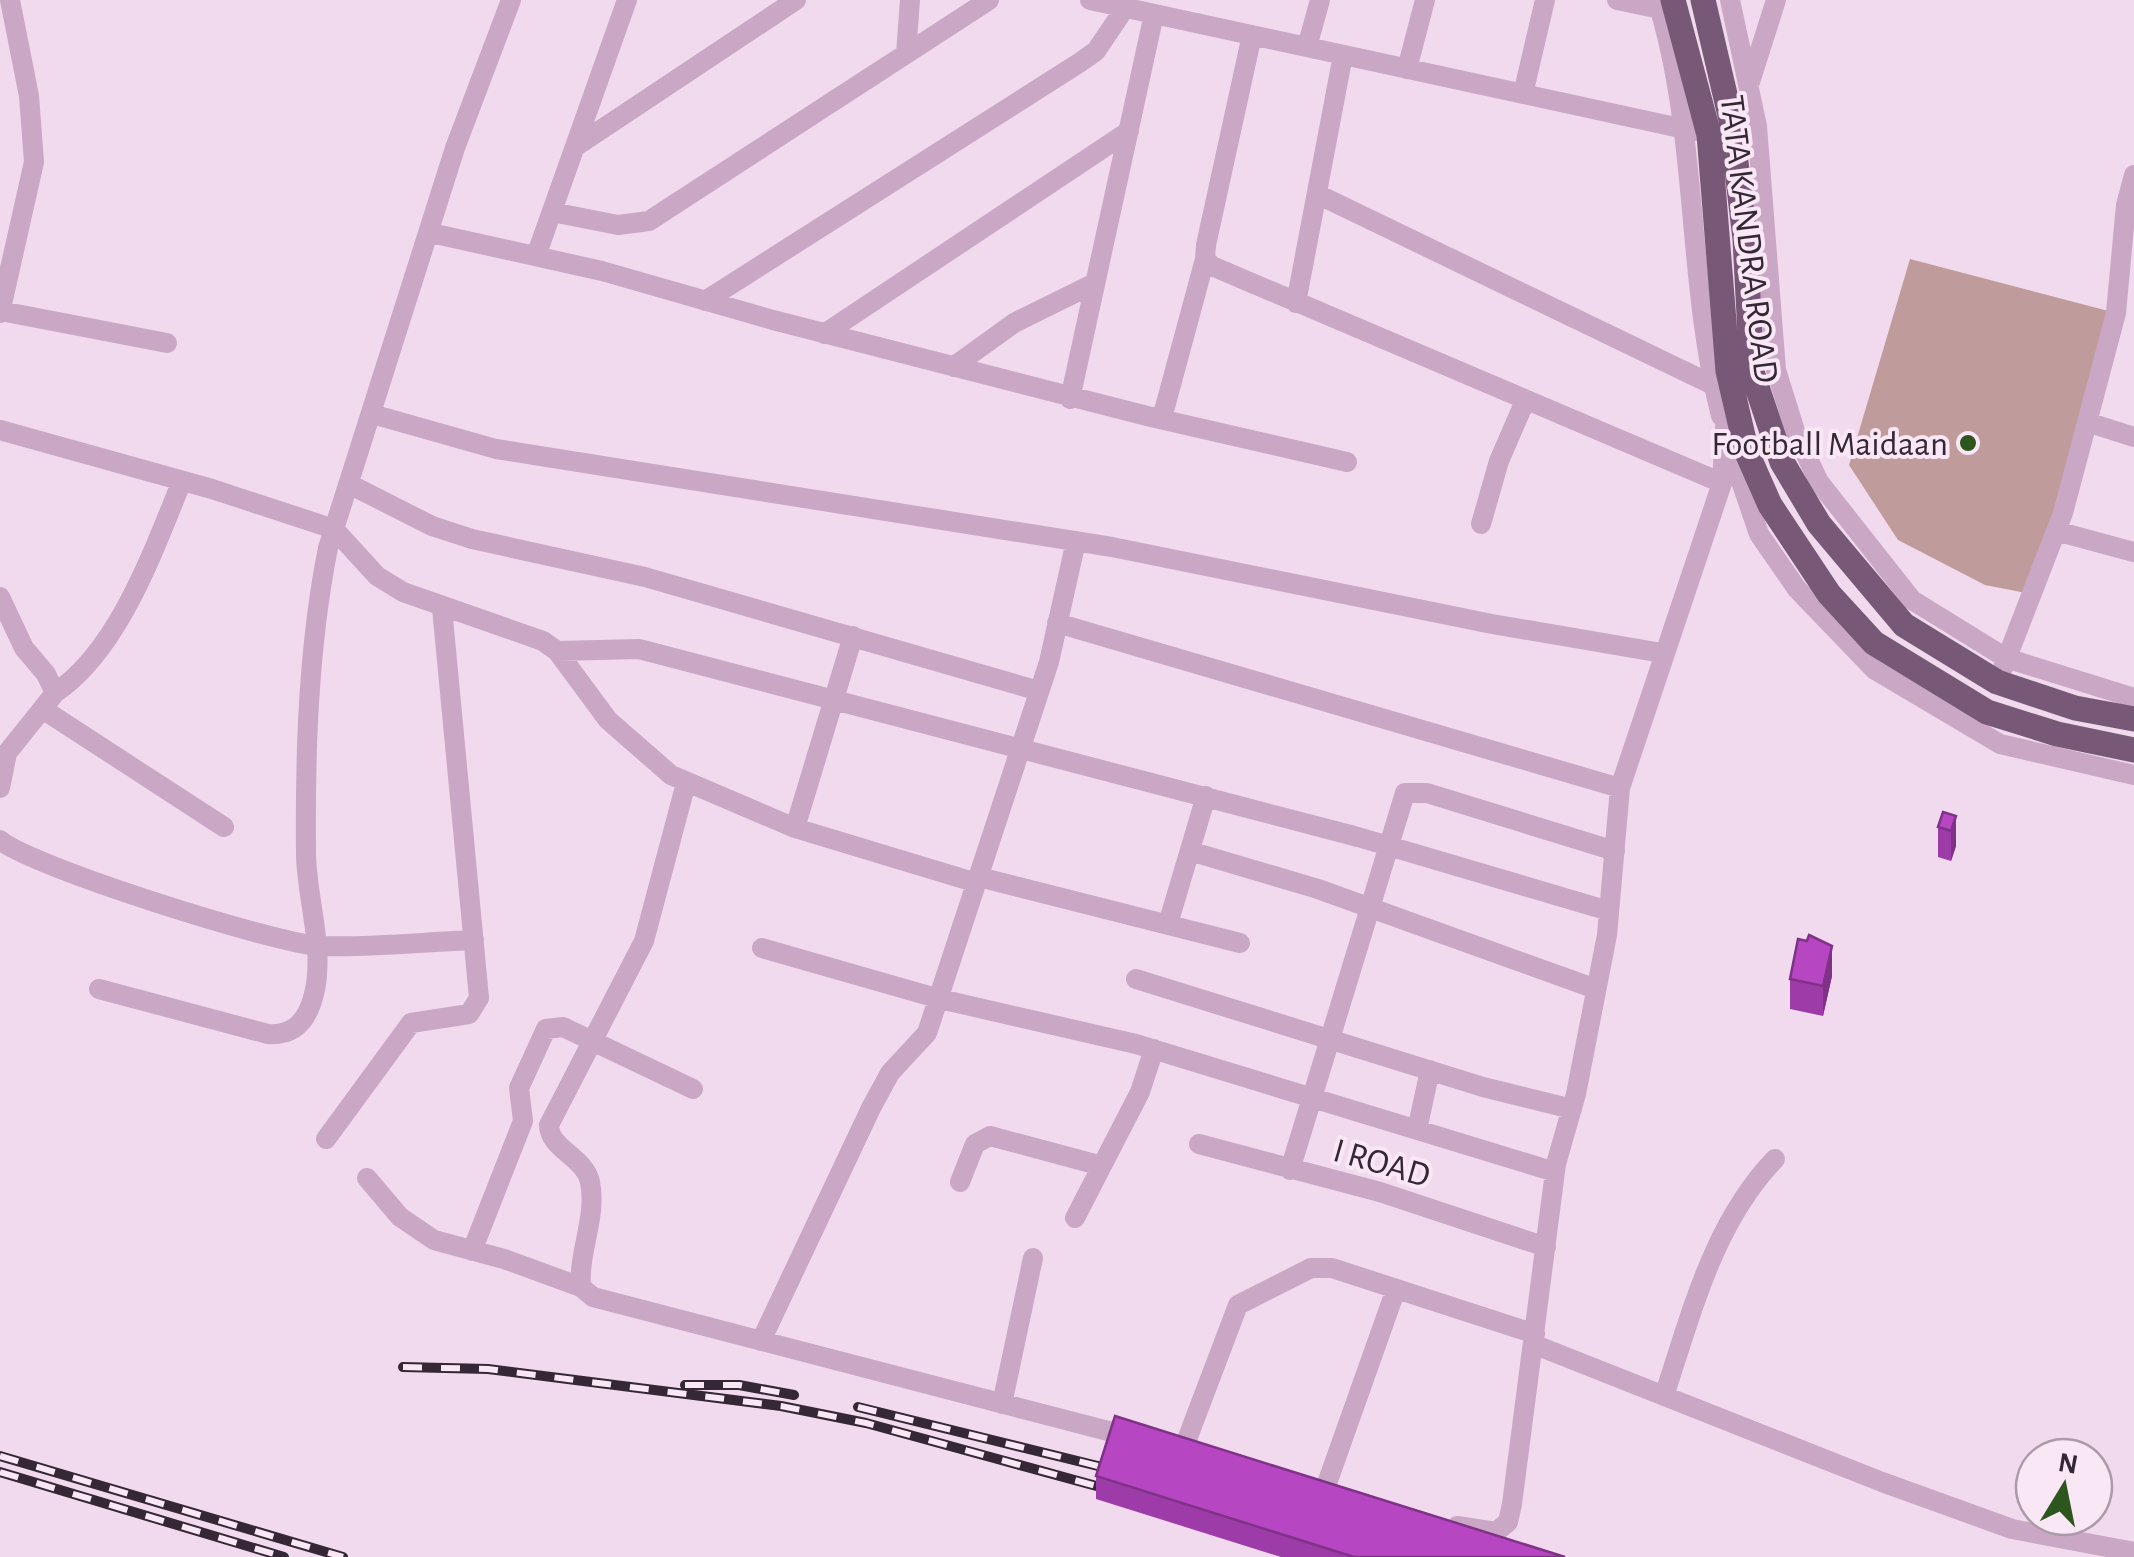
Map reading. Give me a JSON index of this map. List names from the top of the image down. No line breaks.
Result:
{"streets":{"main road":["TATA KANDRA ROAD"],"street":["I ROAD"]},"places":["Football Maidaan"],"north":"top"}
